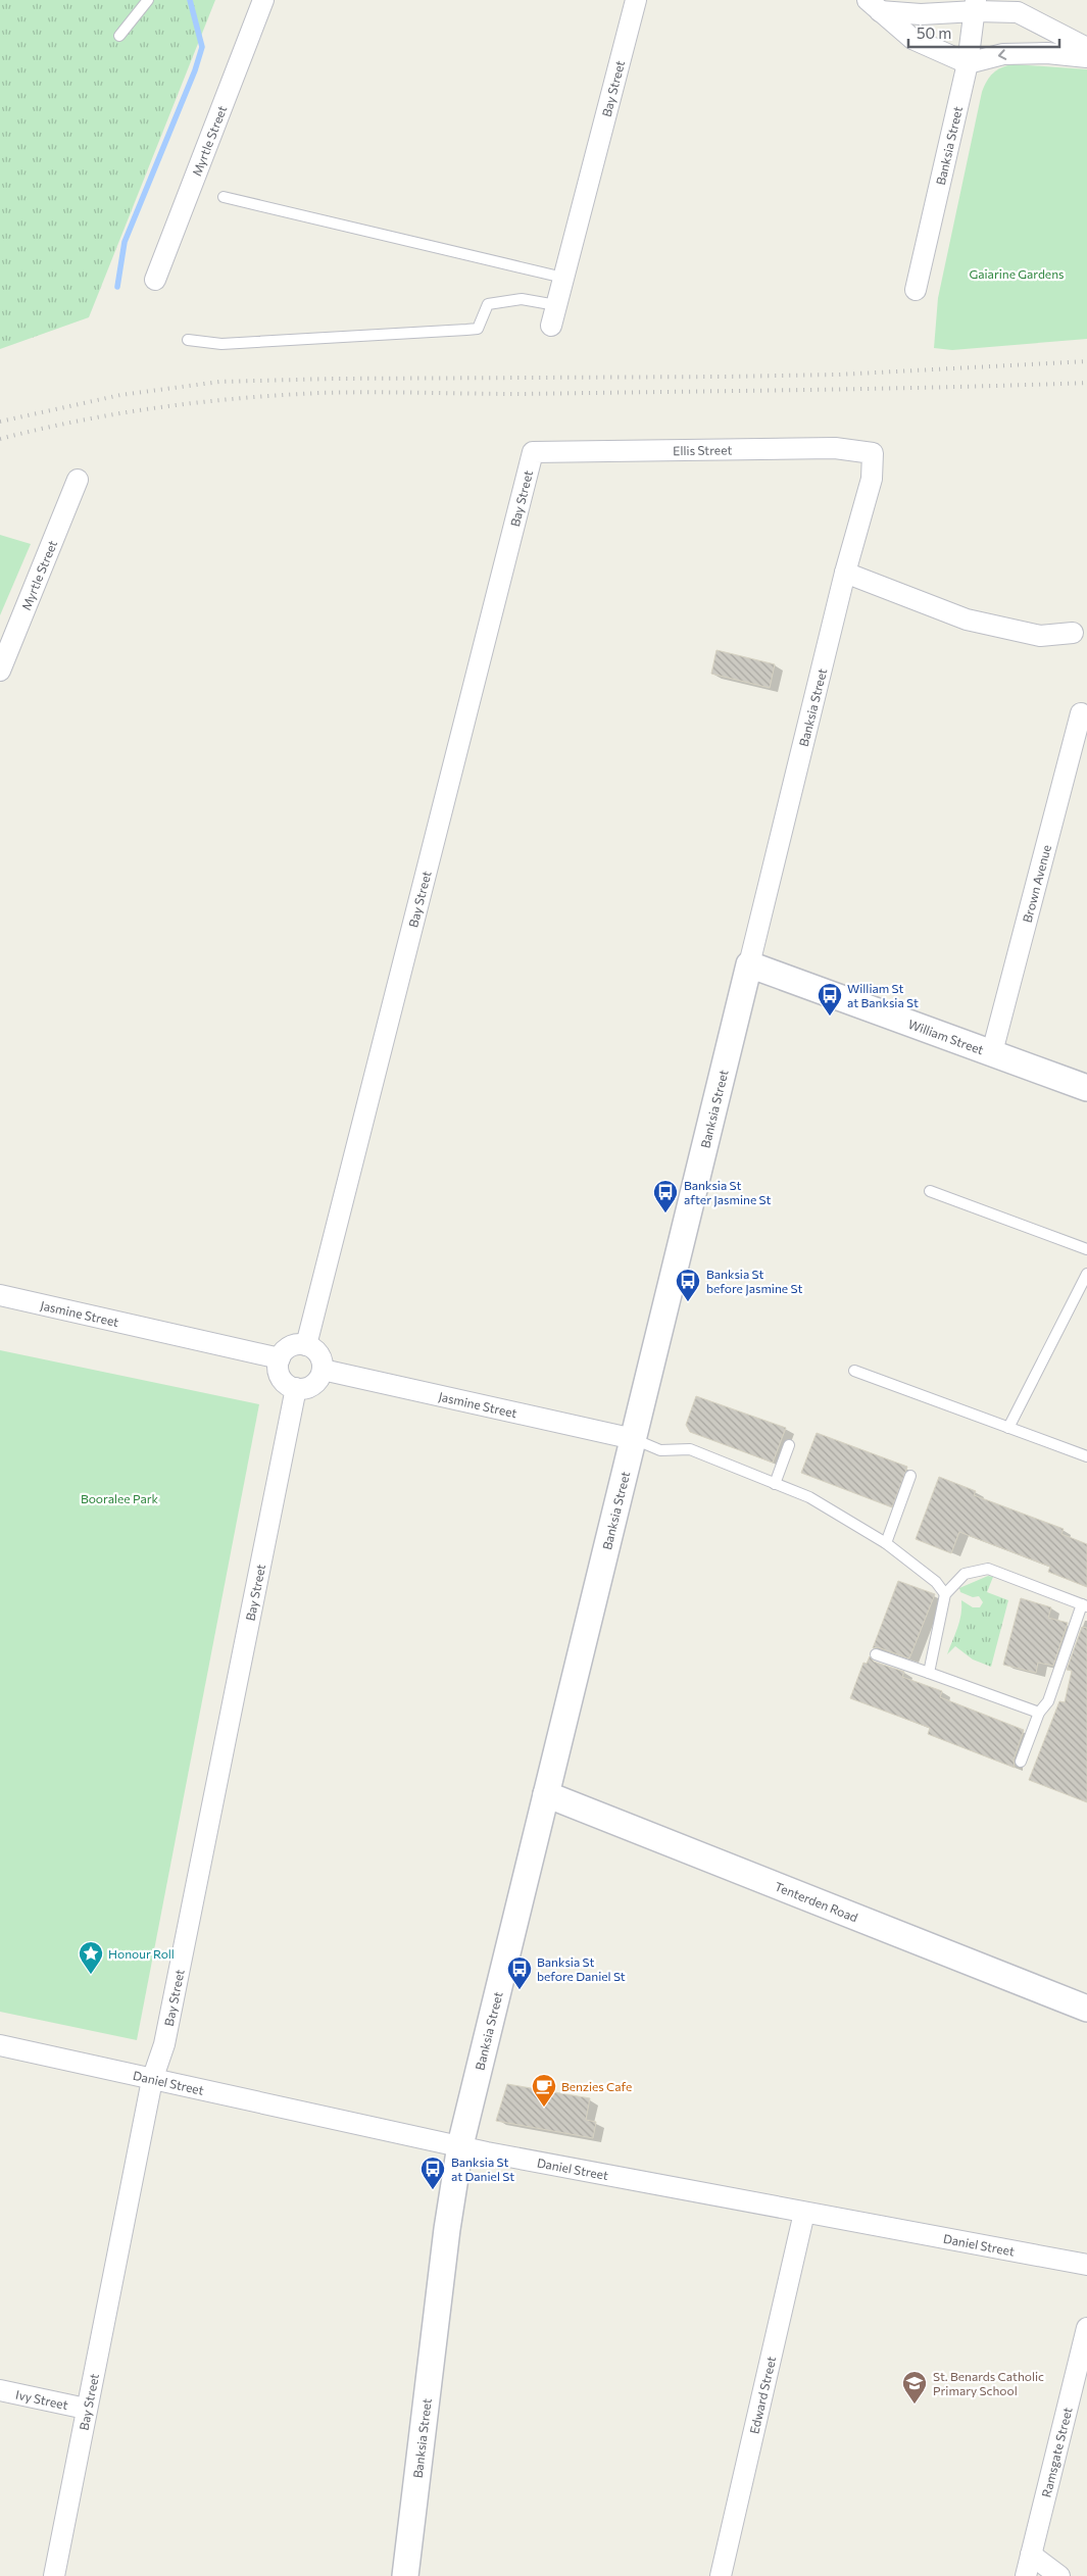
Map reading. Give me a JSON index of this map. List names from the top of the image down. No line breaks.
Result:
{"streets":{"street":["Bay Street","Myrtle Street","Banksia Street","Ellis Street","Brown Avenue","William Street","Jasmine Street","Tenterden Road","Daniel Street","Edward Street","Ivy Street","Ramsgate Street"]},"crossings":[["Bay Street","Ellis Street"],["Bay Street","Jasmine Street"],["Bay Street","Daniel Street"],["Bay Street","Ivy Street"],["Banksia Street","Ellis Street"],["Banksia Street","William Street"],["Banksia Street","Jasmine Street"],["Banksia Street","Tenterden Road"],["Banksia Street","Daniel Street"],["Brown Avenue","William Street"],["Daniel Street","Edward Street"]],"parks":["Gaiarine Gardens","Booralee Park"],"places":{"bus stop":["William St at Banksia St","Banksia St after Jasmine St","Banksia St before Jasmine St","Banksia St before Daniel St","Banksia St at Daniel St"],"place":["Honour Roll"],"cafe":["Benzies Cafe"],"school or university":["St. Benards Catholic Primary School"]},"scale_bar":"50 m"}
